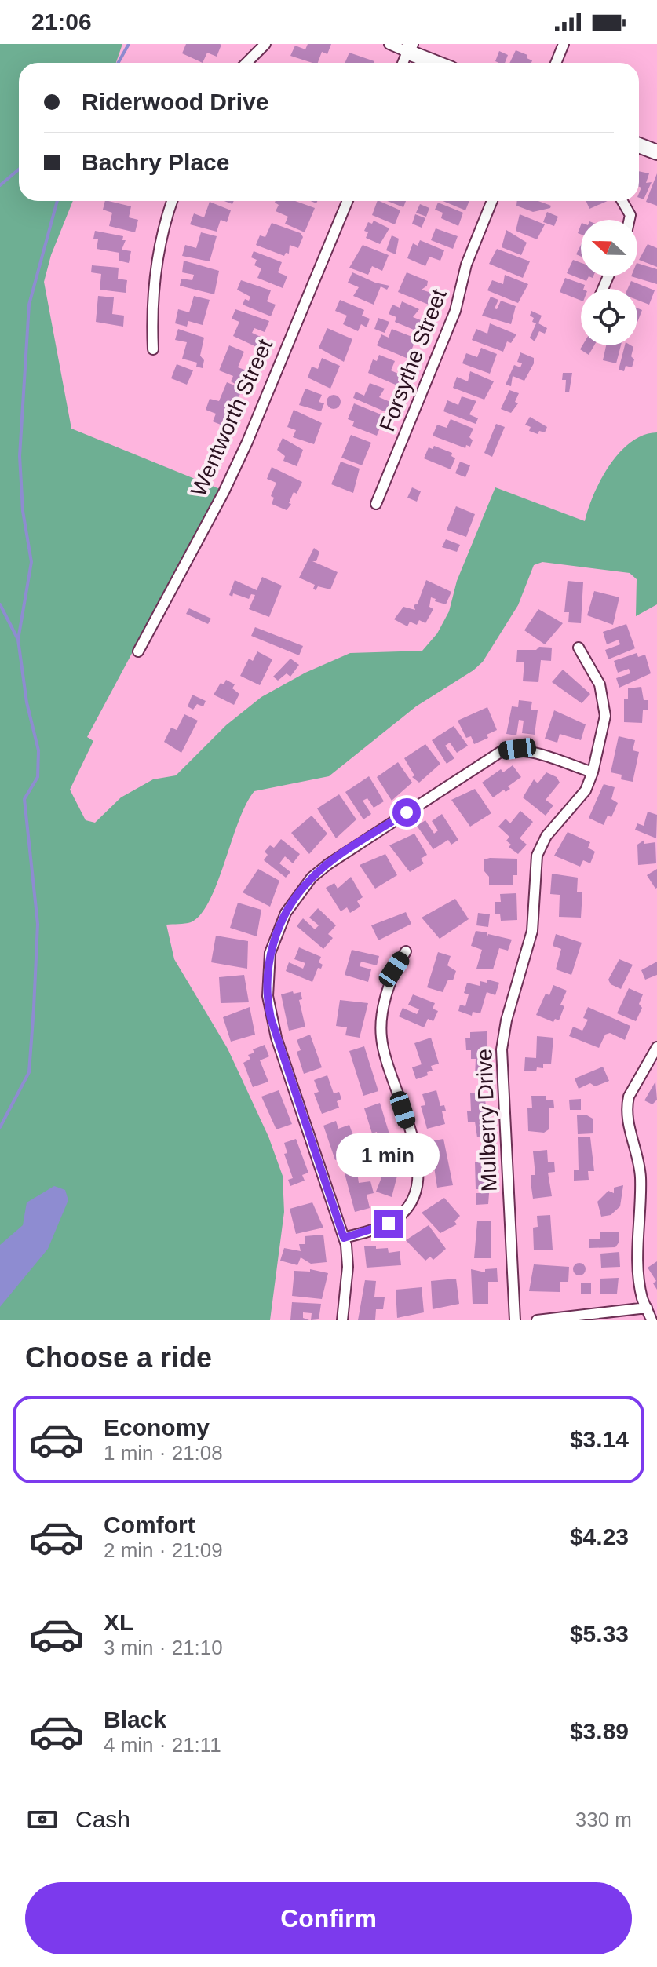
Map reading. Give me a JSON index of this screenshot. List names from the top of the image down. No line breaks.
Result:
{"streets":{"street":["Forsythe Street","Wentworth Street","Mulberry Drive"]},"north":"left","page":{"status":"21:06","banner":["Riderwood Drive","Bachry Place"],"bubble":"1 min","heading":"Choose a ride","list":[{"name":"Economy","note":"1 min · 21:08","value":"$3.14"},{"name":"Comfort","note":"2 min · 21:09","value":"$4.23"},{"name":"XL","note":"3 min · 21:10","value":"$5.33"},{"name":"Black","note":"4 min · 21:11","value":"$3.89"}],"pay":["Cash","330 m"],"buttons":"Confirm"}}
